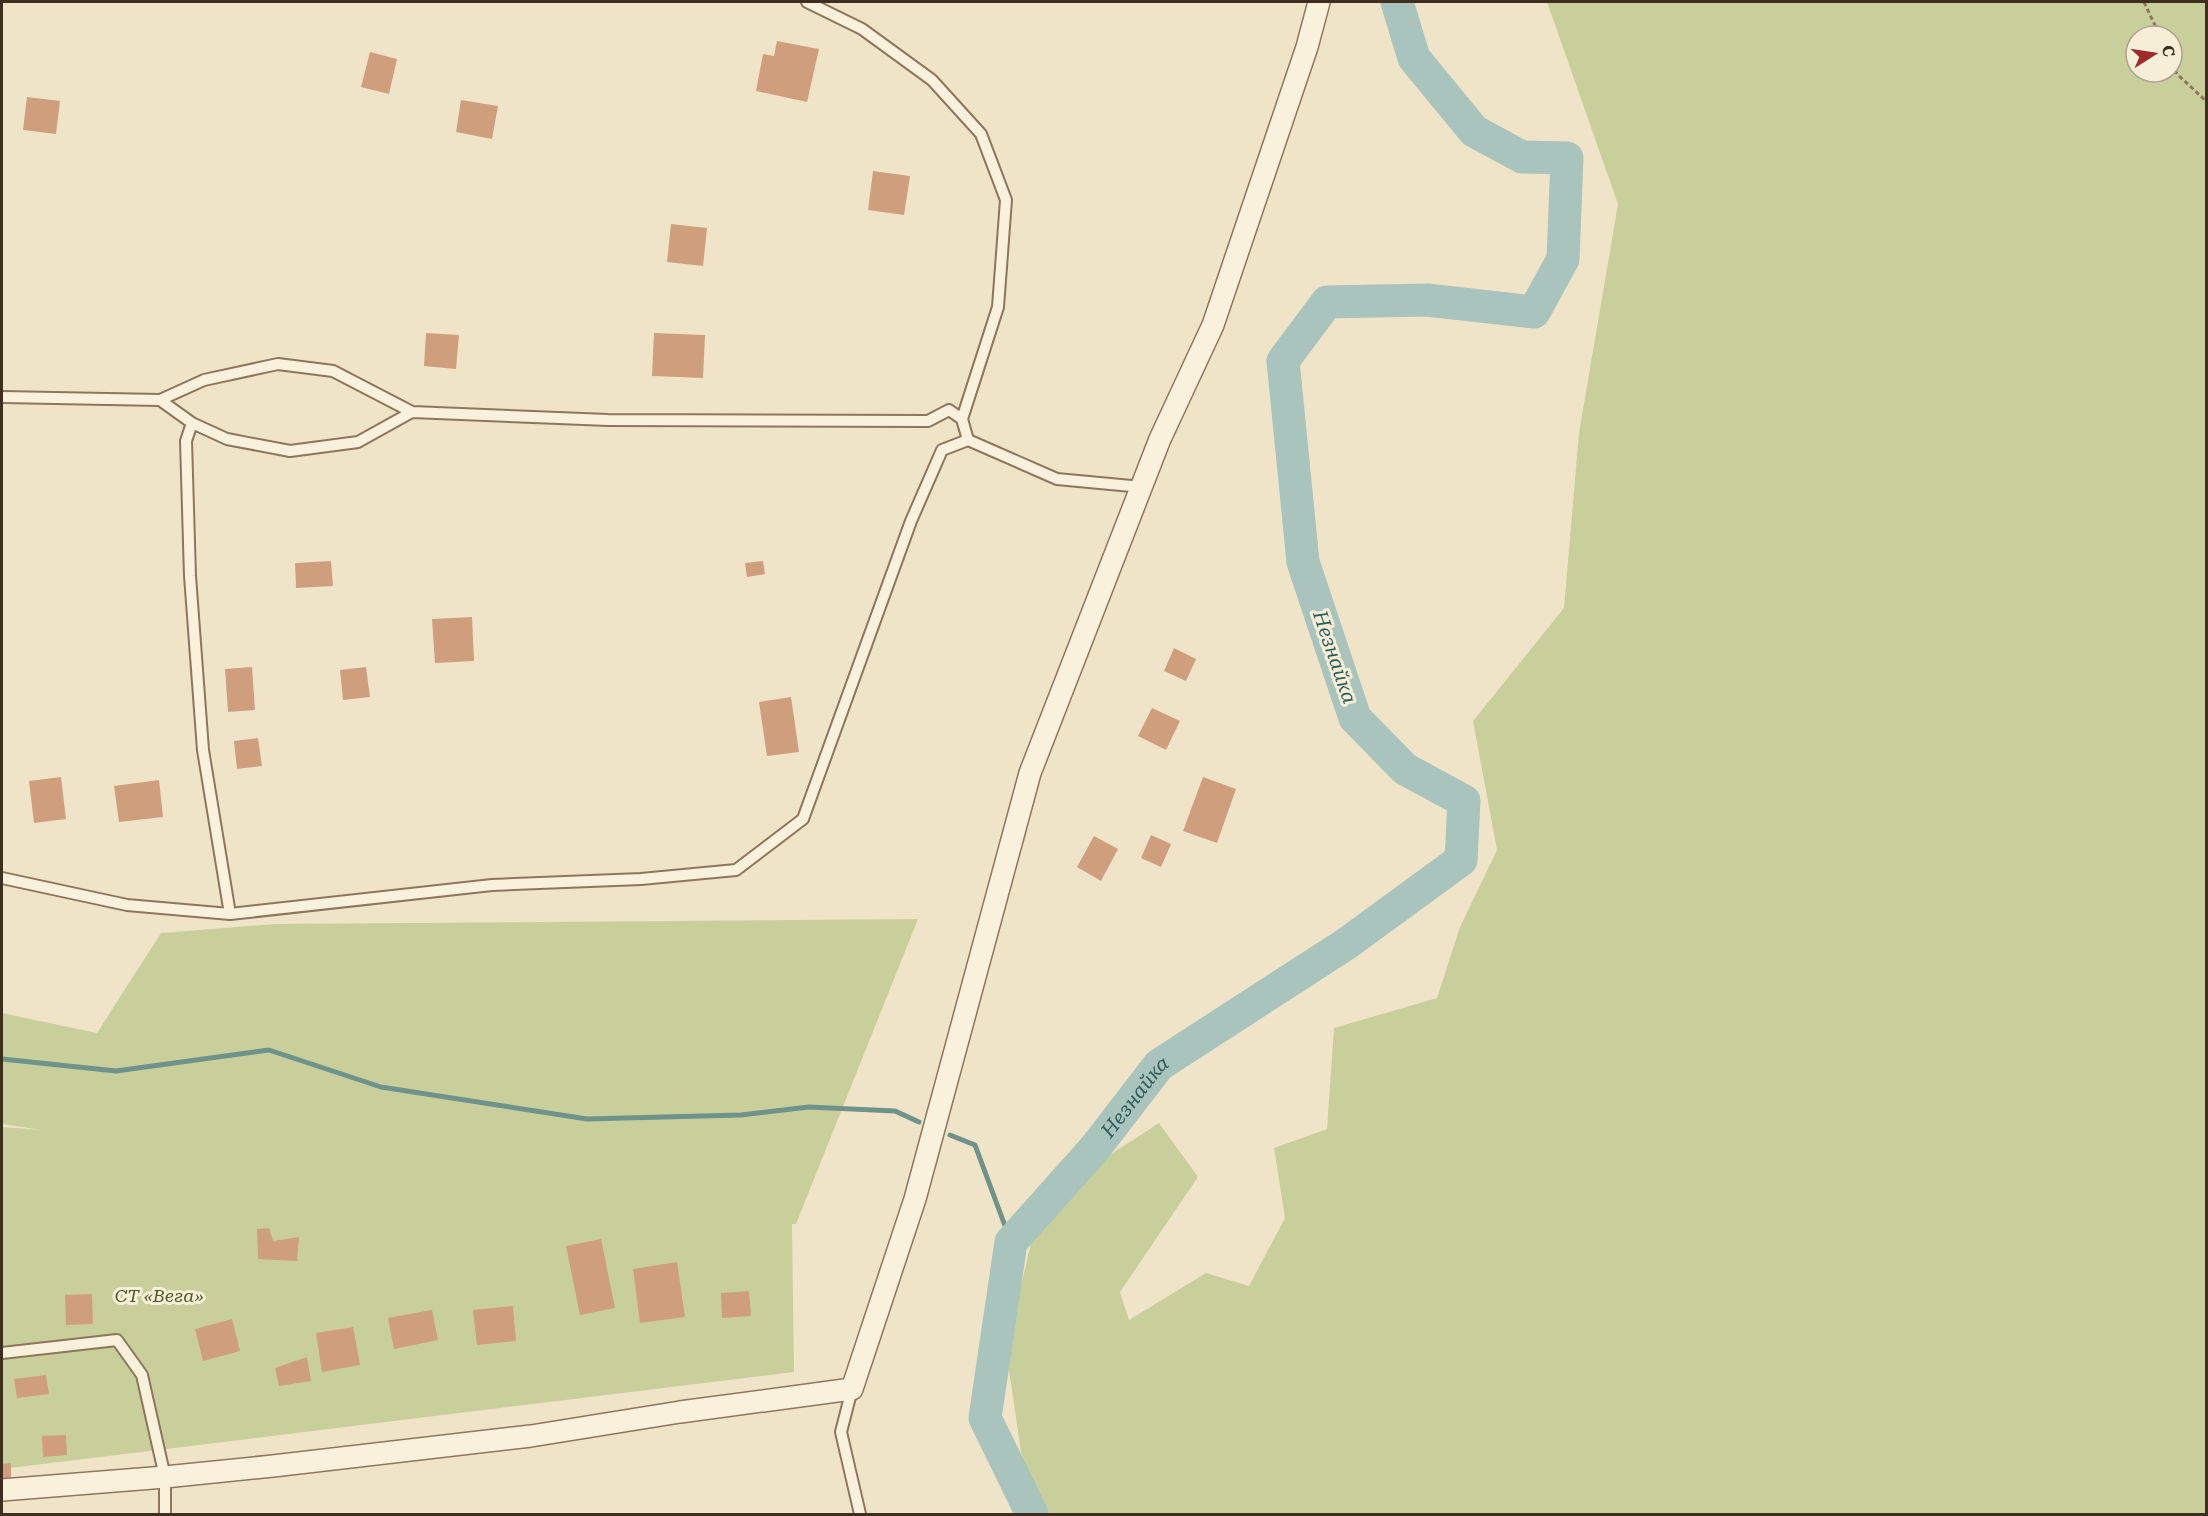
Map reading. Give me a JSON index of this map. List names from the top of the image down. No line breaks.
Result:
{"water":["Незнайка"],"parks":["СТ «Вега»"],"north":"right"}
